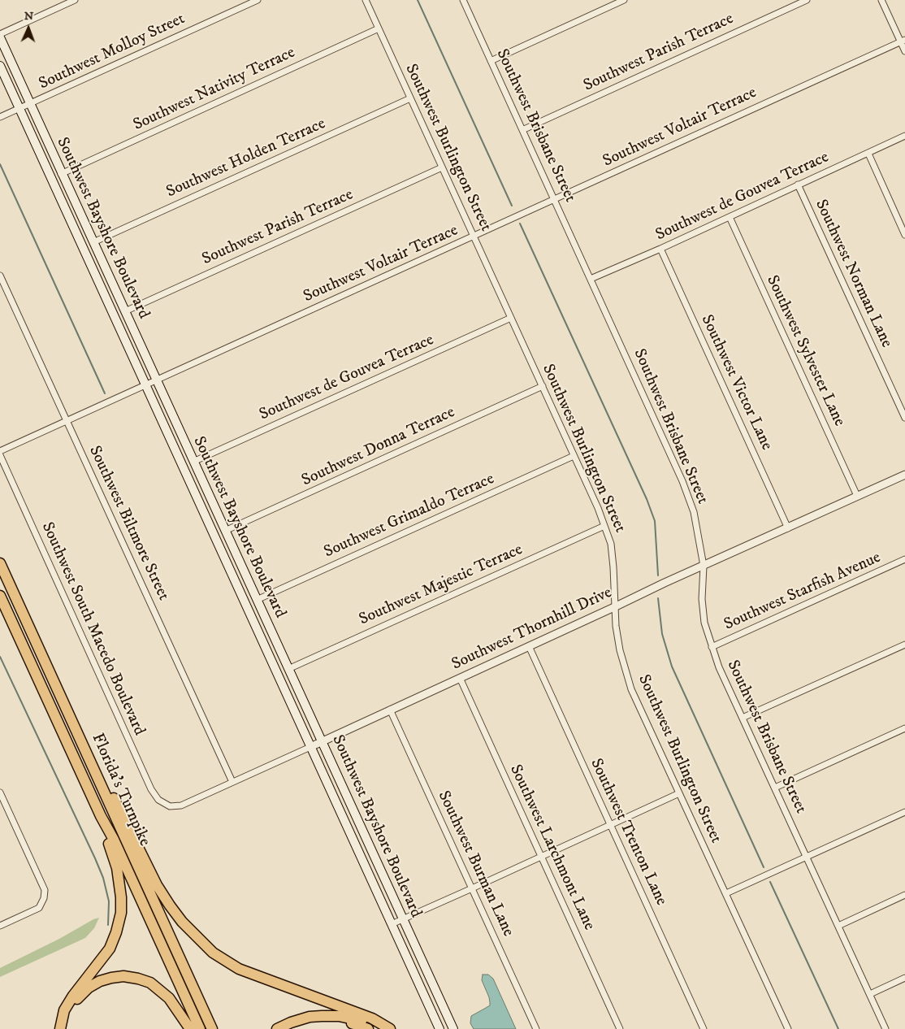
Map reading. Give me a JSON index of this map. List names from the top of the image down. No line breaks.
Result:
{"streets":{"highway":["Florida's Turnpike"],"main road":["Southwest Bayshore Boulevard"],"street":["Southwest Molloy Street","Southwest Parish Terrace","Southwest Nativity Terrace","Southwest Brisbane Street","Southwest Voltair Terrace","Southwest Burlington Street","Southwest Holden Terrace","Southwest de Gouvea Terrace","Southwest Norman Lane","Southwest Sylvester Lane","Southwest Victor Lane","Southwest Donna Terrace","Southwest Grimaldo Terrace","Southwest Biltmore Street","Southwest Majestic Terrace","Southwest Starfish Avenue","Southwest South Macedo Boulevard","Southwest Thornhill Drive","Southwest Trenton Lane","Southwest Larchmont Lane","Southwest Burman Lane"]},"crossings":[["Southwest Molloy Street","Southwest Bayshore Boulevard"],["Southwest Parish Terrace","Southwest Brisbane Street"],["Southwest Parish Terrace","Southwest Burlington Street"],["Southwest Parish Terrace","Southwest Bayshore Boulevard"],["Southwest Nativity Terrace","Southwest Burlington Street"],["Southwest Nativity Terrace","Southwest Bayshore Boulevard"],["Southwest Brisbane Street","Southwest Voltair Terrace"],["Southwest Brisbane Street","Southwest de Gouvea Terrace"],["Southwest Brisbane Street","Southwest Starfish Avenue"],["Southwest Brisbane Street","Southwest Thornhill Drive"],["Southwest Voltair Terrace","Southwest Burlington Street"],["Southwest Voltair Terrace","Southwest Bayshore Boulevard"],["Southwest Voltair Terrace","Southwest Biltmore Street"],["Southwest Burlington Street","Southwest Holden Terrace"],["Southwest Burlington Street","Southwest de Gouvea Terrace"],["Southwest Burlington Street","Southwest Donna Terrace"],["Southwest Burlington Street","Southwest Grimaldo Terrace"],["Southwest Burlington Street","Southwest Majestic Terrace"],["Southwest Burlington Street","Southwest Thornhill Drive"],["Southwest Holden Terrace","Southwest Bayshore Boulevard"],["Southwest de Gouvea Terrace","Southwest Bayshore Boulevard"],["Southwest de Gouvea Terrace","Southwest Norman Lane"],["Southwest de Gouvea Terrace","Southwest Sylvester Lane"],["Southwest de Gouvea Terrace","Southwest Victor Lane"],["Southwest Bayshore Boulevard","Southwest Donna Terrace"],["Southwest Bayshore Boulevard","Southwest Grimaldo Terrace"],["Southwest Bayshore Boulevard","Southwest Majestic Terrace"],["Southwest Bayshore Boulevard","Southwest Thornhill Drive"],["Southwest Sylvester Lane","Southwest Thornhill Drive"],["Southwest Victor Lane","Southwest Thornhill Drive"],["Southwest Biltmore Street","Southwest Thornhill Drive"],["Southwest South Macedo Boulevard","Southwest Thornhill Drive"],["Southwest Thornhill Drive","Southwest Trenton Lane"],["Southwest Thornhill Drive","Southwest Larchmont Lane"],["Southwest Thornhill Drive","Southwest Burman Lane"]],"north":"top"}
